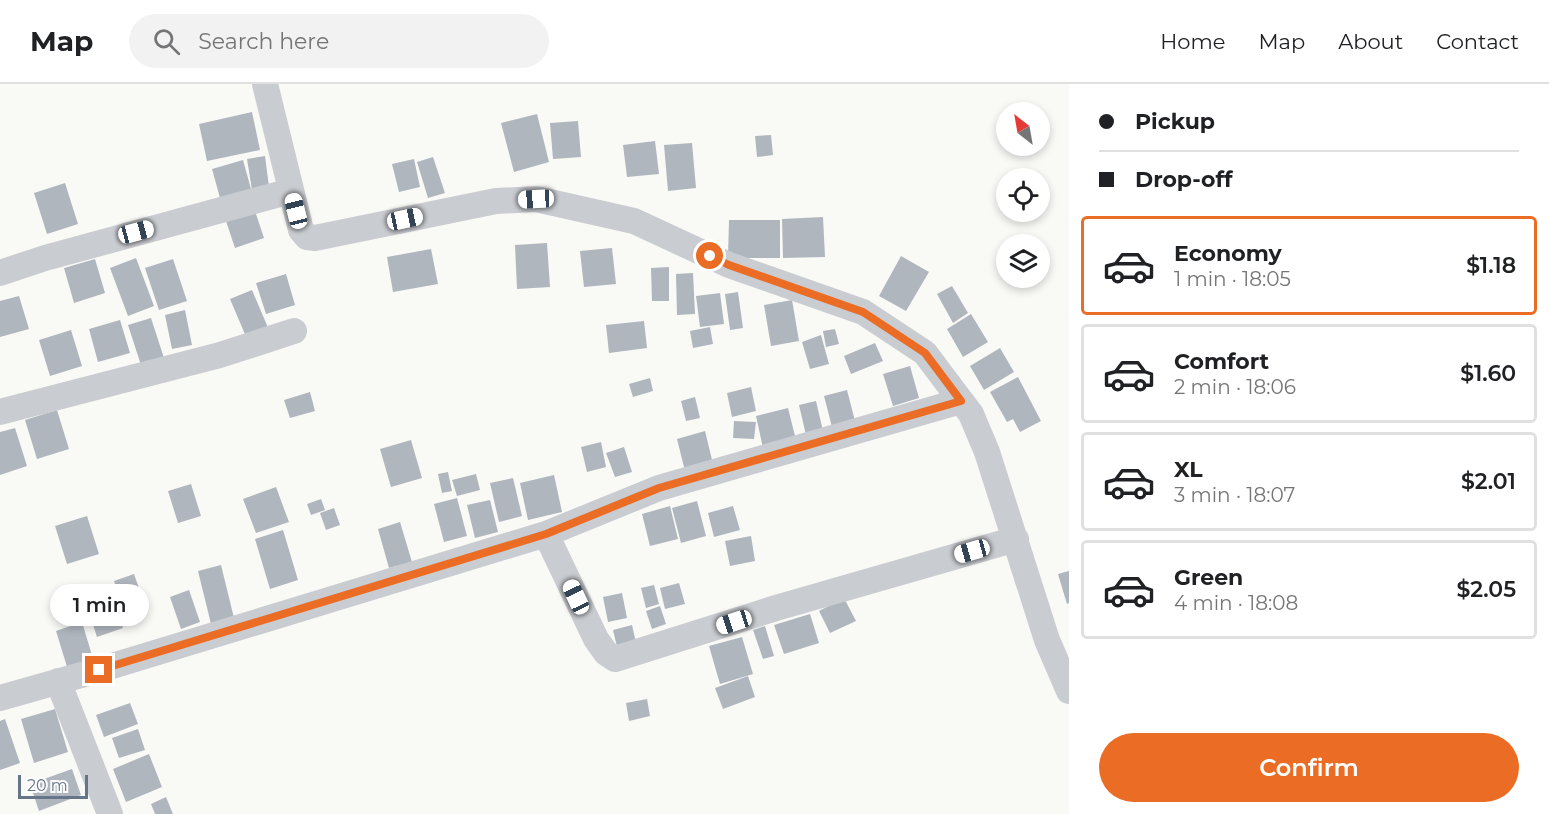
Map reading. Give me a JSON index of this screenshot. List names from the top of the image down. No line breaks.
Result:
{"scale_bar":"20 m","north":"top left","page":{"header":"Map","search":"Search here","nav":["Home","Map","About","Contact"],"banner":["Pickup","Drop-off"],"list":[{"name":"Economy","note":"1 min · 18:05","value":"$1.18"},{"name":"Comfort","note":"2 min · 18:06","value":"$1.60"},{"name":"XL","note":"3 min · 18:07","value":"$2.01"},{"name":"Green","note":"4 min · 18:08","value":"$2.05"}],"bubble":"1 min","buttons":"Confirm","scale":"20 m"}}
